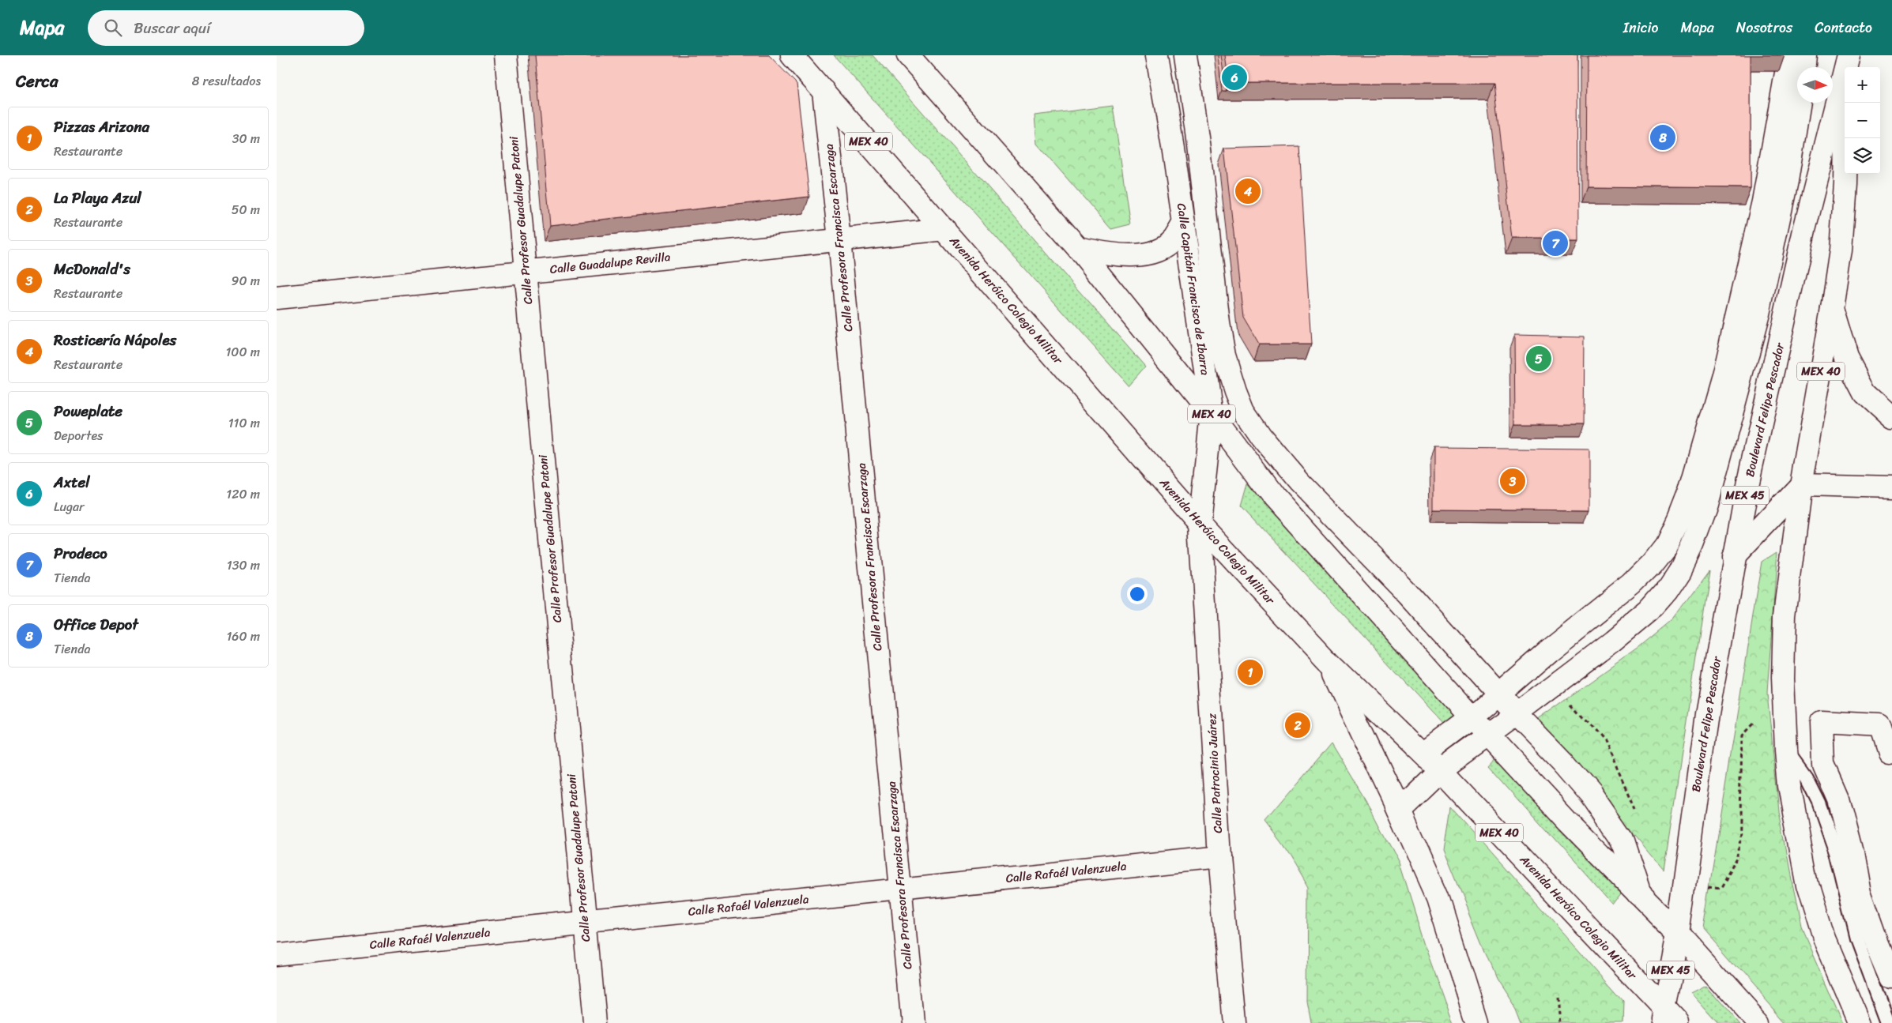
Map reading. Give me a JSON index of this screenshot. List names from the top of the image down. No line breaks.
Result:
{"streets":{"street":["MEX 40","Calle Profesor Guadalupe Patoni","Calle Profesora Francisca Escarzaga","Calle Guadalupe Revilla","Calle Capitán Francisco de Ibarra","Avenida Heróico Colegio Militar","Boulevard Felipe Pescador","MEX 45","Calle Patrocinio Juárez","Calle Rafaél Valenzuela"]},"crossings":[["MEX 40","Calle Capitán Francisco de Ibarra"],["MEX 40","Boulevard Felipe Pescador"],["MEX 40","MEX 45"],["Calle Profesor Guadalupe Patoni","Calle Guadalupe Revilla"],["Calle Profesor Guadalupe Patoni","Calle Rafaél Valenzuela"],["Calle Profesora Francisca Escarzaga","Calle Guadalupe Revilla"],["Calle Profesora Francisca Escarzaga","Avenida Heróico Colegio Militar"],["Calle Profesora Francisca Escarzaga","Calle Rafaél Valenzuela"],["Calle Guadalupe Revilla","Avenida Heróico Colegio Militar"],["Calle Capitán Francisco de Ibarra","Avenida Heróico Colegio Militar"],["Calle Capitán Francisco de Ibarra","Calle Patrocinio Juárez"],["Avenida Heróico Colegio Militar","MEX 45"],["Avenida Heróico Colegio Militar","Calle Patrocinio Juárez"],["Boulevard Felipe Pescador","MEX 45"],["Calle Patrocinio Juárez","Calle Rafaél Valenzuela"]],"north":"right","page":{"header":"Mapa","search":"Buscar aquí","nav":["Inicio","Mapa","Nosotros","Contacto"],"heading":["Cerca","8 resultados"],"pins":["6","8","4","7","5","3","1","2"],"map_buttons":["+","−"],"list":[{"mark":"1","name":"Pizzas Arizona","note":"Restaurante","value":"30 m"},{"mark":"2","name":"La Playa Azul","note":"Restaurante","value":"50 m"},{"mark":"3","name":"McDonald's","note":"Restaurante","value":"90 m"},{"mark":"4","name":"Rosticería Nápoles","note":"Restaurante","value":"100 m"},{"mark":"5","name":"Poweplate","note":"Deportes","value":"110 m"},{"mark":"6","name":"Axtel","note":"Lugar","value":"120 m"},{"mark":"7","name":"Prodeco","note":"Tienda","value":"130 m"},{"mark":"8","name":"Office Depot","note":"Tienda","value":"160 m"}]}}
